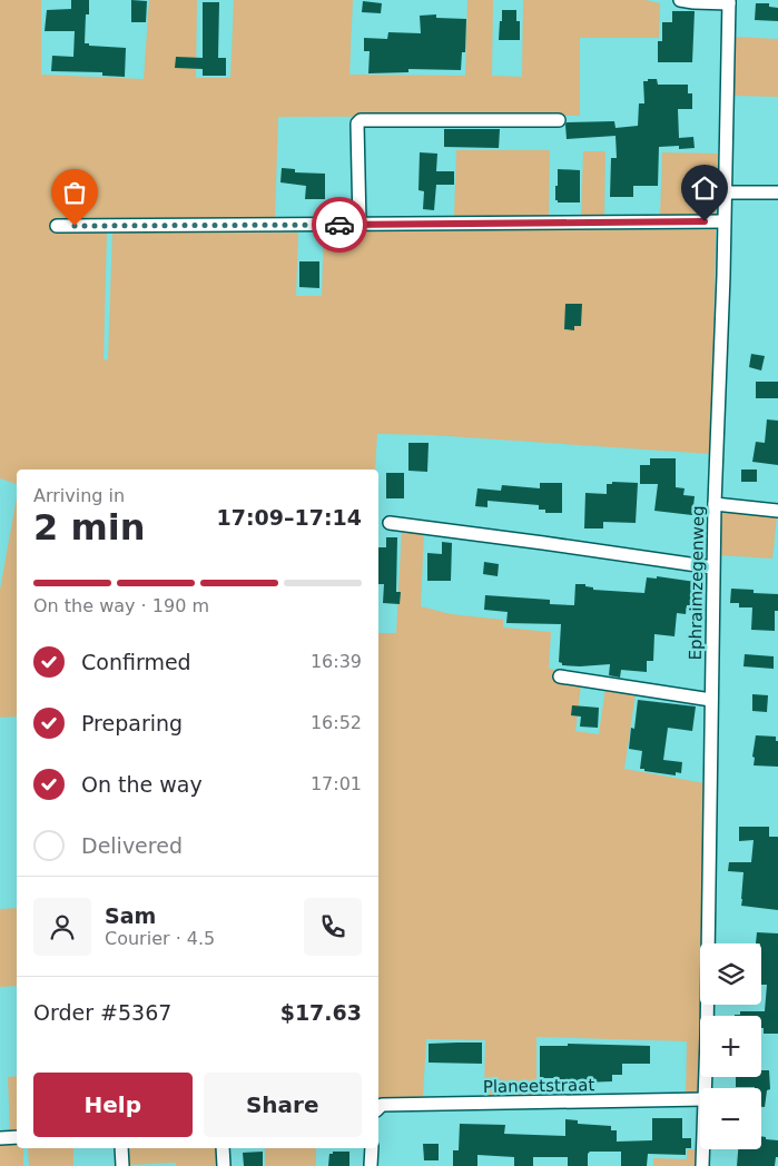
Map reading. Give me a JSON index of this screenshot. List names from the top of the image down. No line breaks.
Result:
{"streets":{"street":["Ephraimzegenweg","Planeetstraat"]},"page":{"heading":["2 min","Arriving in","17:09–17:14"],"panel":["Sam","Courier · 4.5","Order #5367","$17.63"],"bar":"On the way · 190 m","list":[["Confirmed","16:39"],["Preparing","16:52"],["On the way","17:01"],"Delivered"],"map_buttons":["+","−"],"buttons":["Help","Share"]}}
